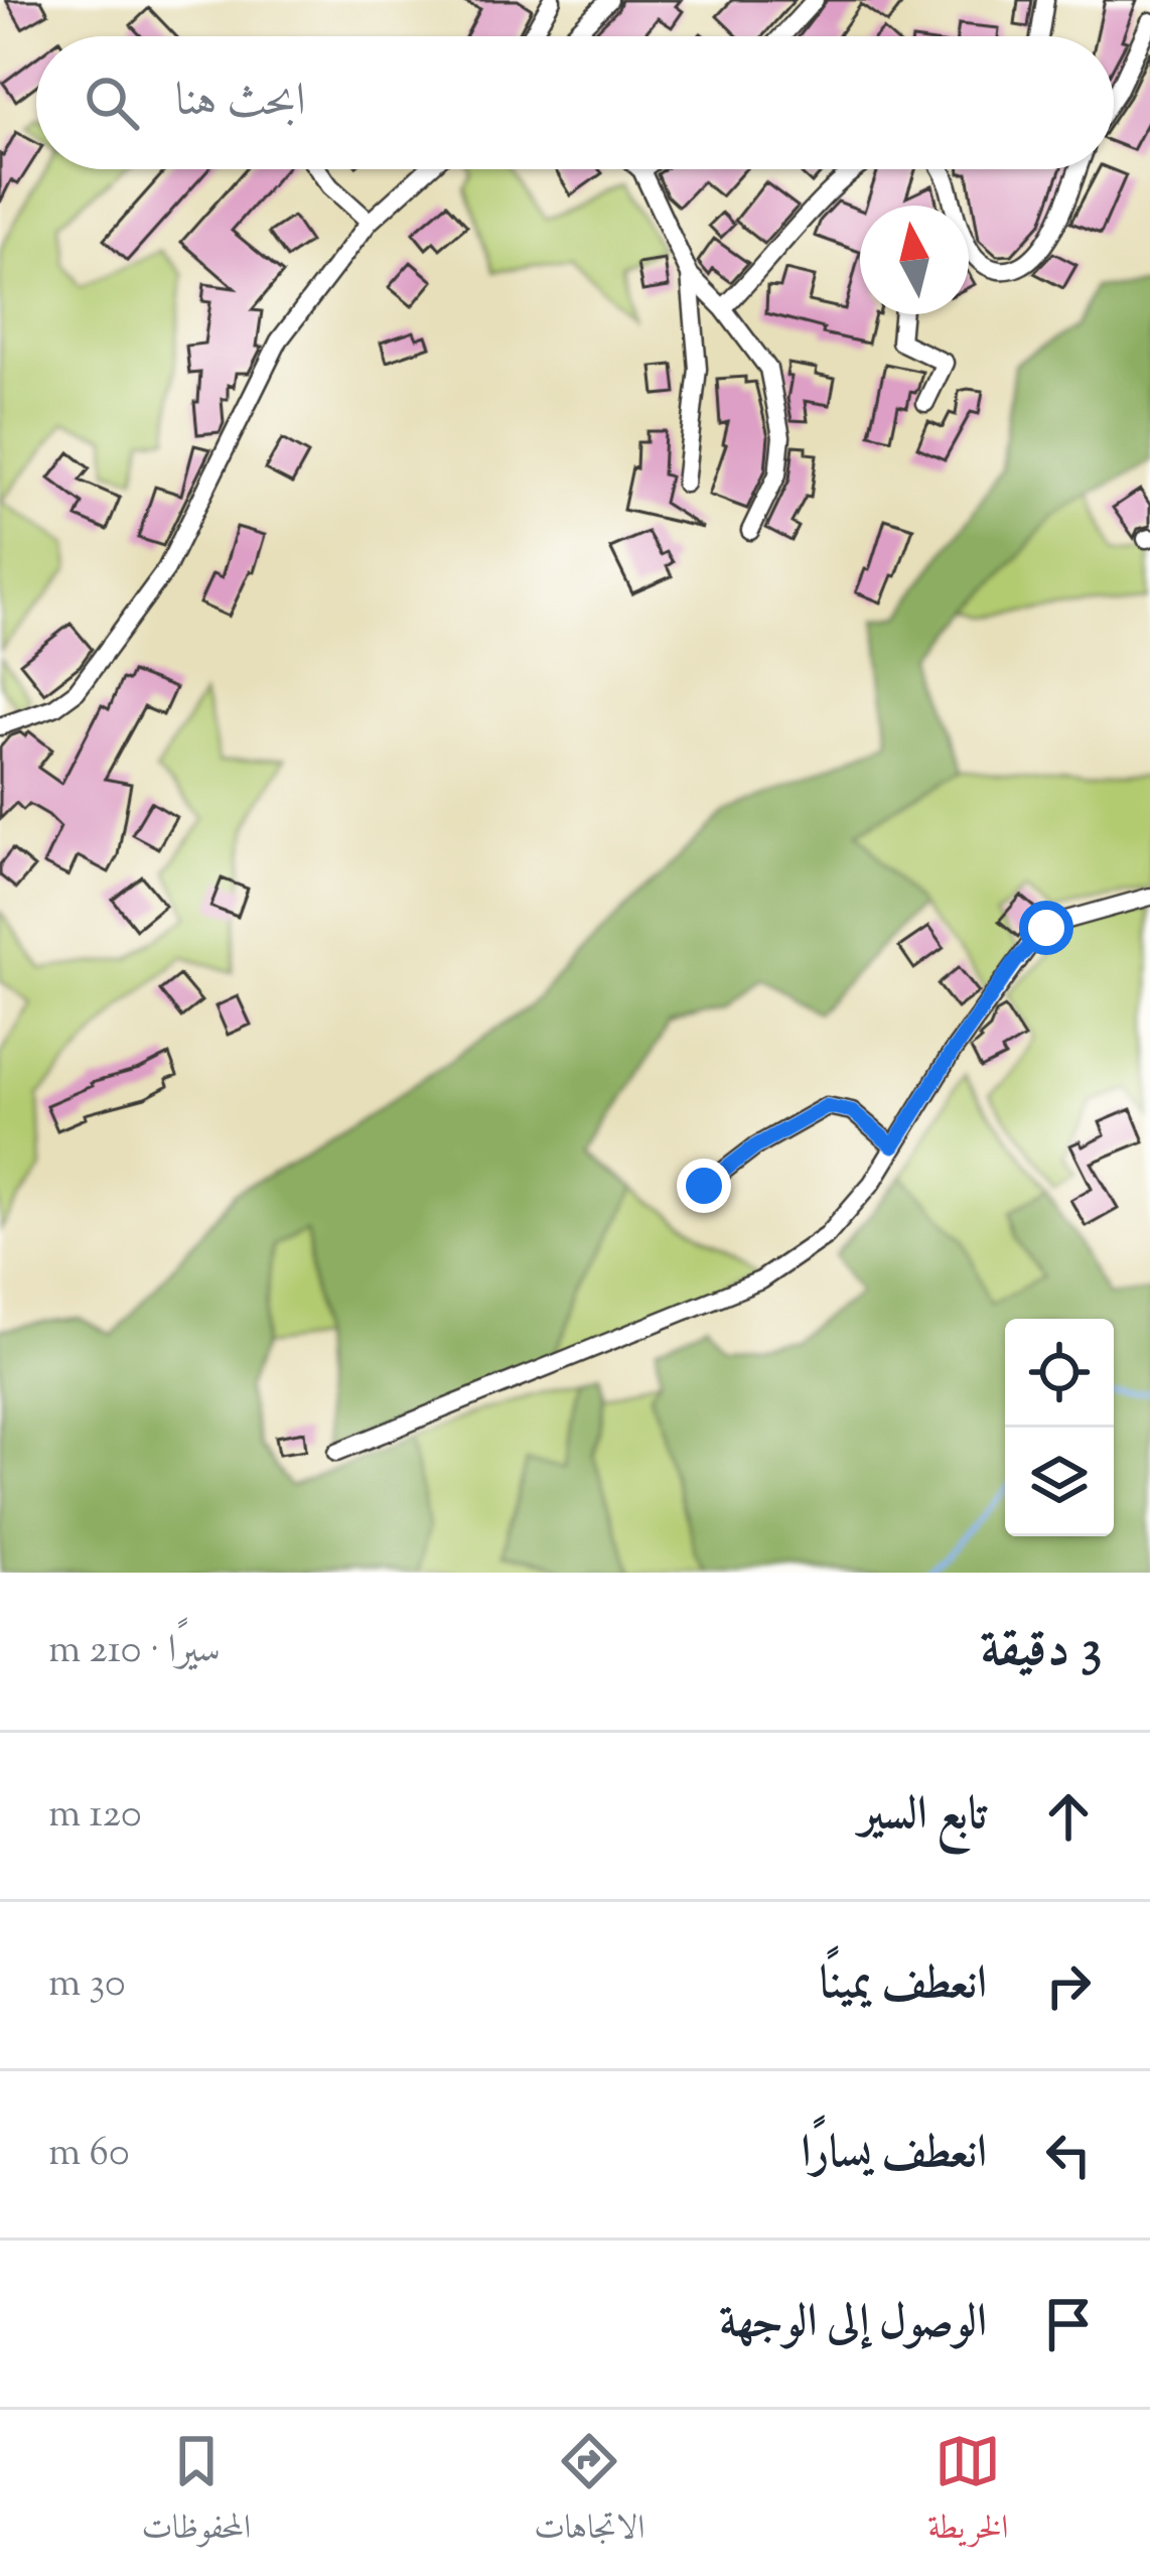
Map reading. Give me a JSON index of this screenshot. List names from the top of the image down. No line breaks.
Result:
{"north":"top","page":{"search":"ابحث هنا","heading":["3 دقيقة","سيرًا · 210 m"],"list":[["تابع السير","120 m"],["انعطف يمينًا","30 m"],["انعطف يسارًا","60 m"],"الوصول إلى الوجهة"],"nav":["الخريطة","الاتجاهات","المحفوظات"]}}
